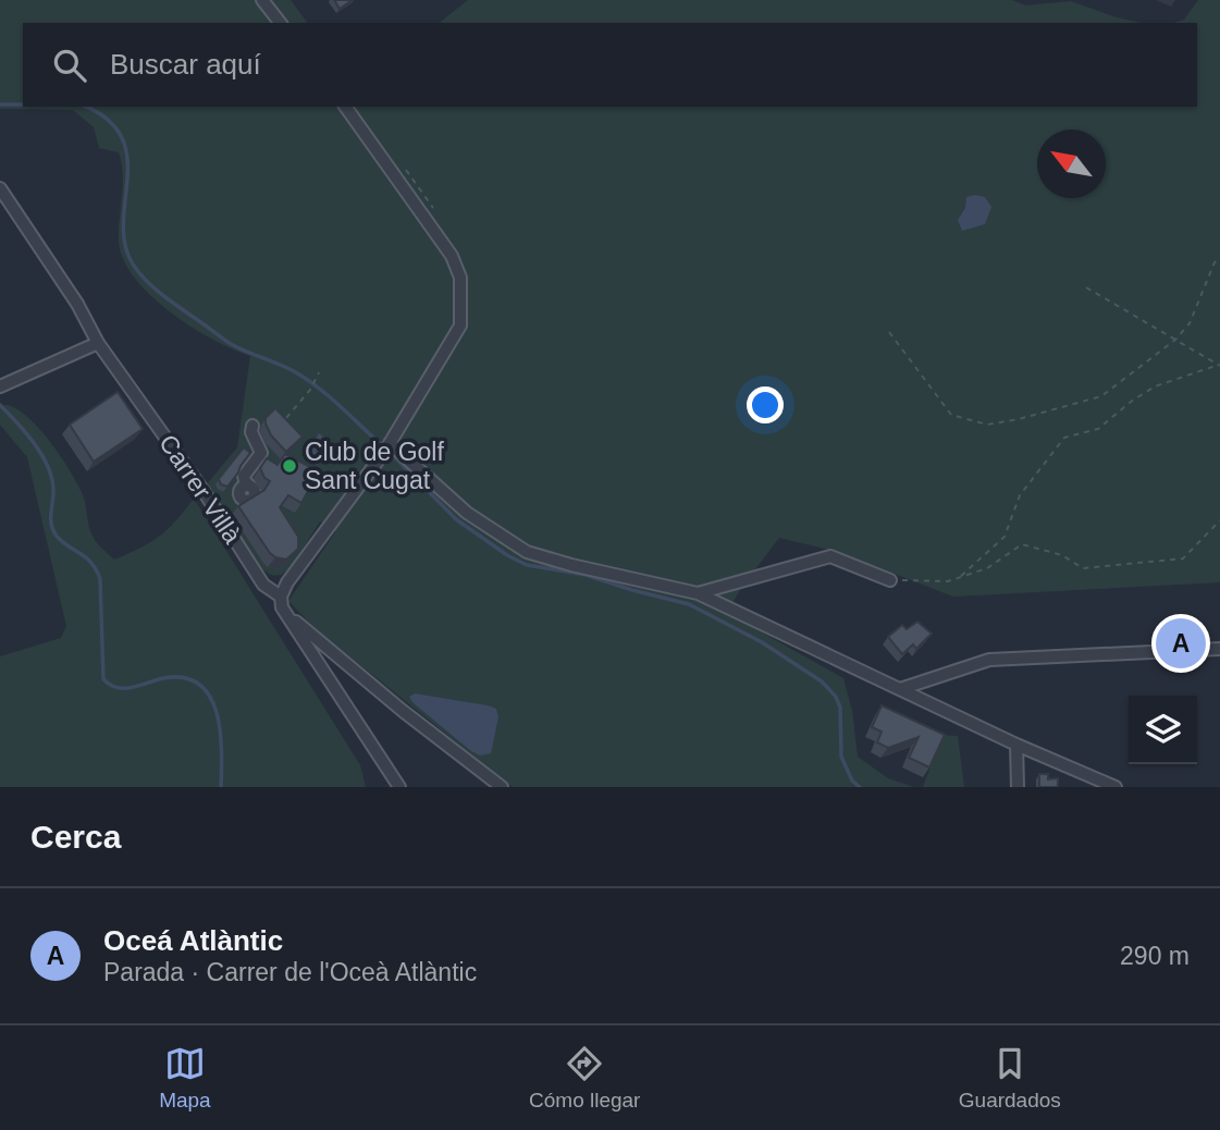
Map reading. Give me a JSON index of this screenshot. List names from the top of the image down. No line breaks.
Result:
{"streets":{"street":["Carrer Villà"]},"places":["Club de Golf Sant Cugat"],"north":"top left","page":{"search":"Buscar aquí","pins":"A","heading":"Cerca","list":[{"mark":"A","name":"Oceá Atlàntic","note":"Parada · Carrer de l'Oceà Atlàntic","value":"290 m"}],"nav":["Mapa","Cómo llegar","Guardados"]}}
